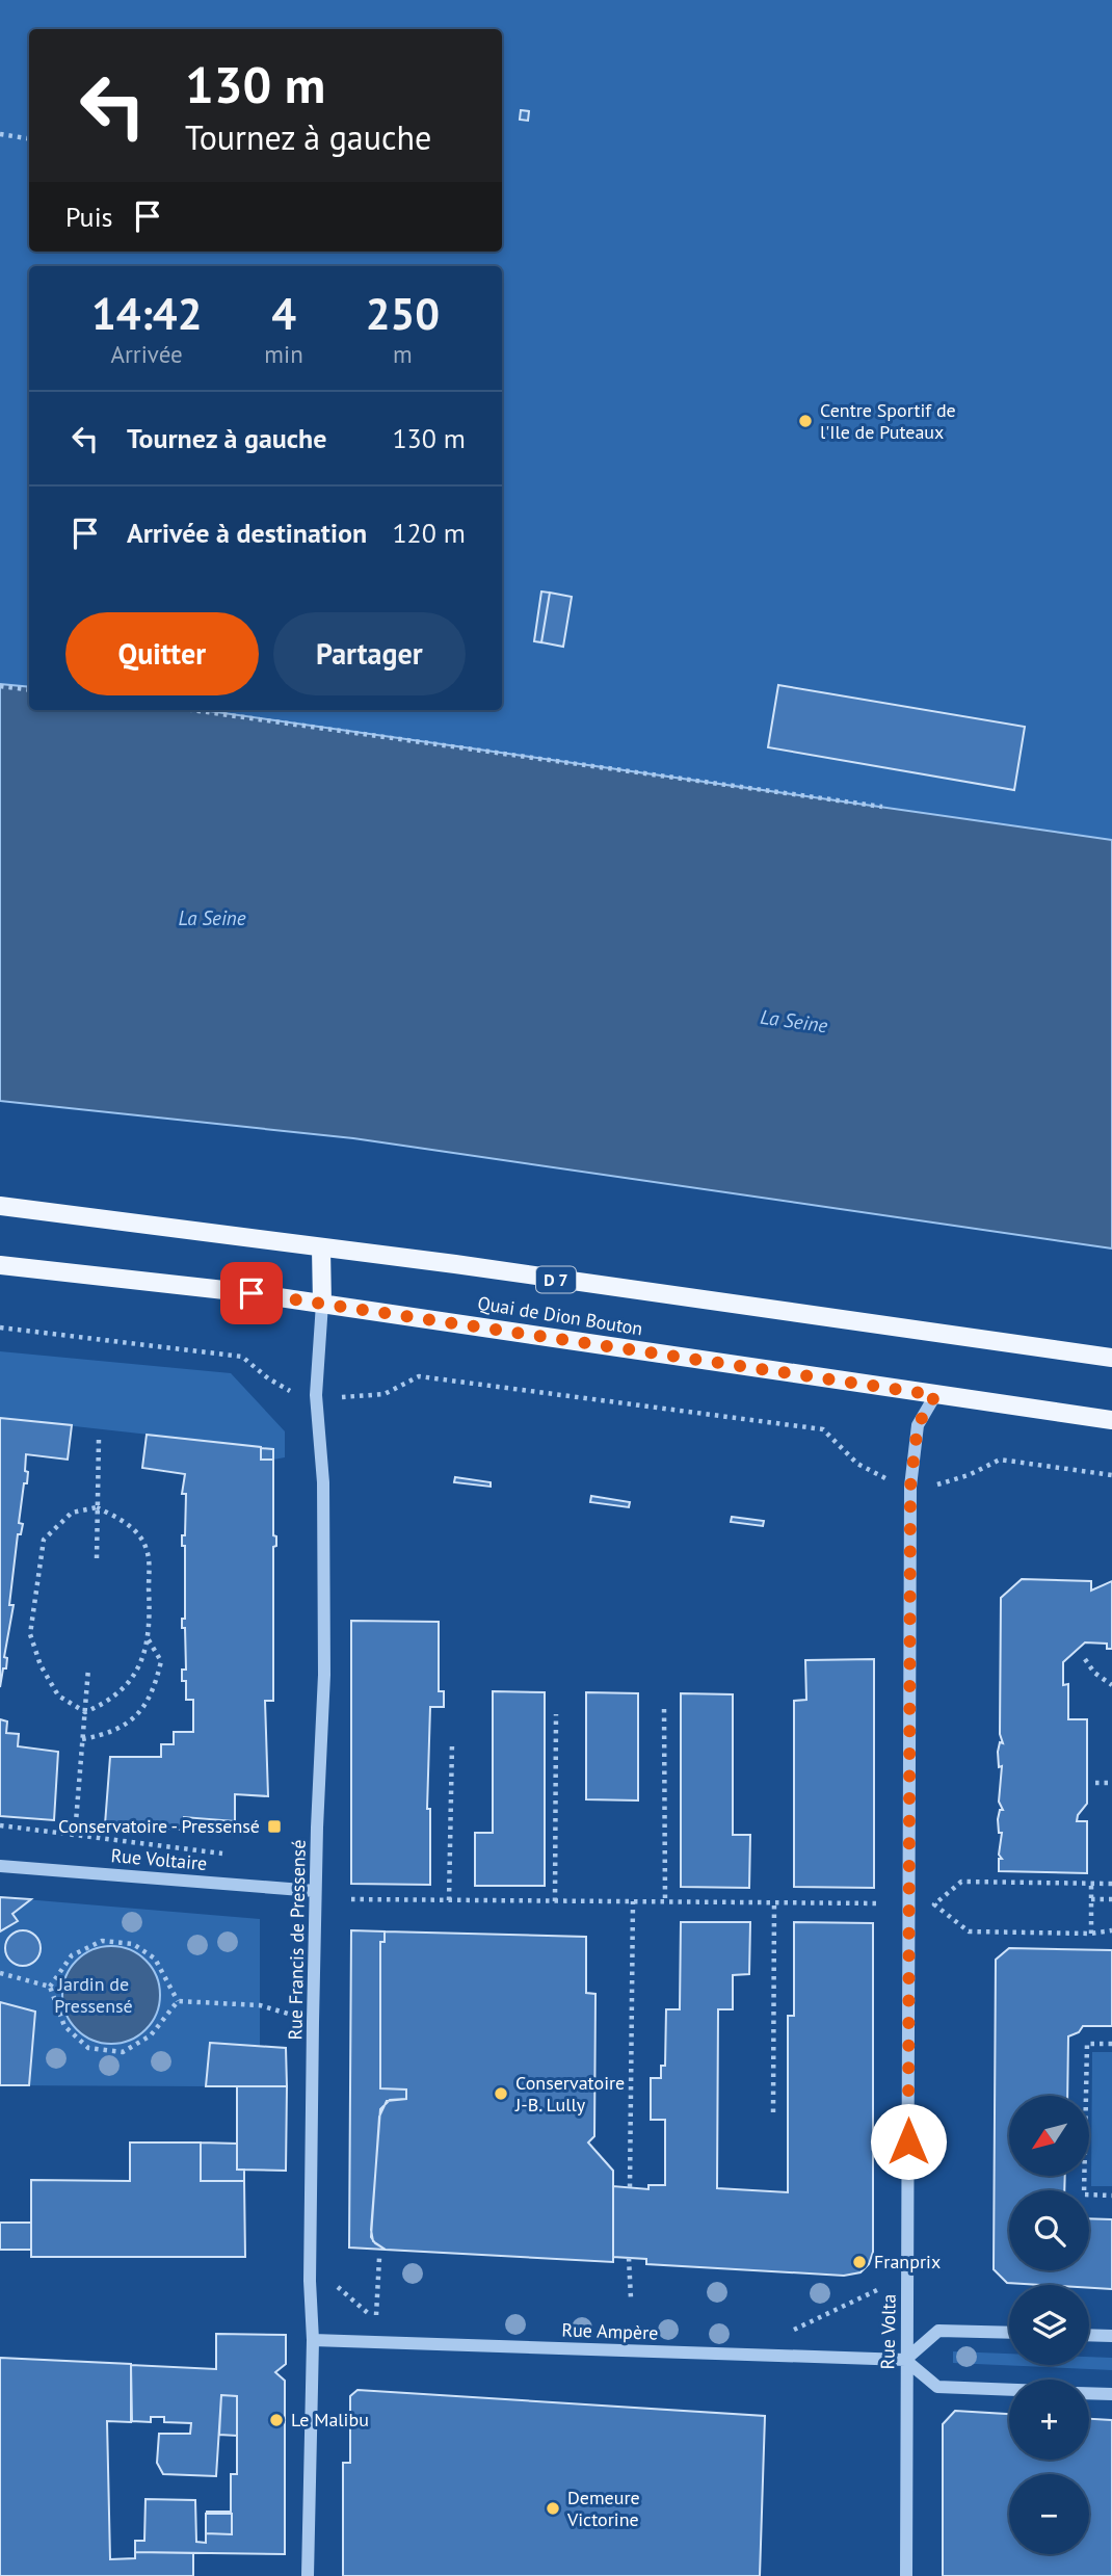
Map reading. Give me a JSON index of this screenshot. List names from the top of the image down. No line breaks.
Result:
{"streets":{"main road":["D 7","Quai de Dion Bouton"],"street":["Rue Voltaire","Rue Francis de Pressensé","Rue Ampère","Rue Volta"]},"crossings":[["Quai de Dion Bouton","Rue Francis de Pressensé"],["Quai de Dion Bouton","Rue Volta"],["Rue Voltaire","Rue Francis de Pressensé"],["Rue Francis de Pressensé","Rue Ampère"],["Rue Ampère","Rue Volta"]],"water":["La Seine"],"parks":["Jardin de Pressensé"],"places":{"other":["Centre Sportif de l'Ile de Puteaux","Conservatoire J-B. Lully","Franprix","Le Malibu","Demeure Victorine"],"transit":["Conservatoire - Pressensé"]},"north":"bottom left","page":{"turn":["130 m","Tournez à gauche"],"then":"Puis","eta":["14:42","Arrivée","4","min","250","m"],"list":[{"name":"Tournez à gauche","value":"130 m"},{"name":"Arrivée à destination","value":"120 m"}],"buttons":["Quitter","Partager"],"map_buttons":["+","−"]}}
